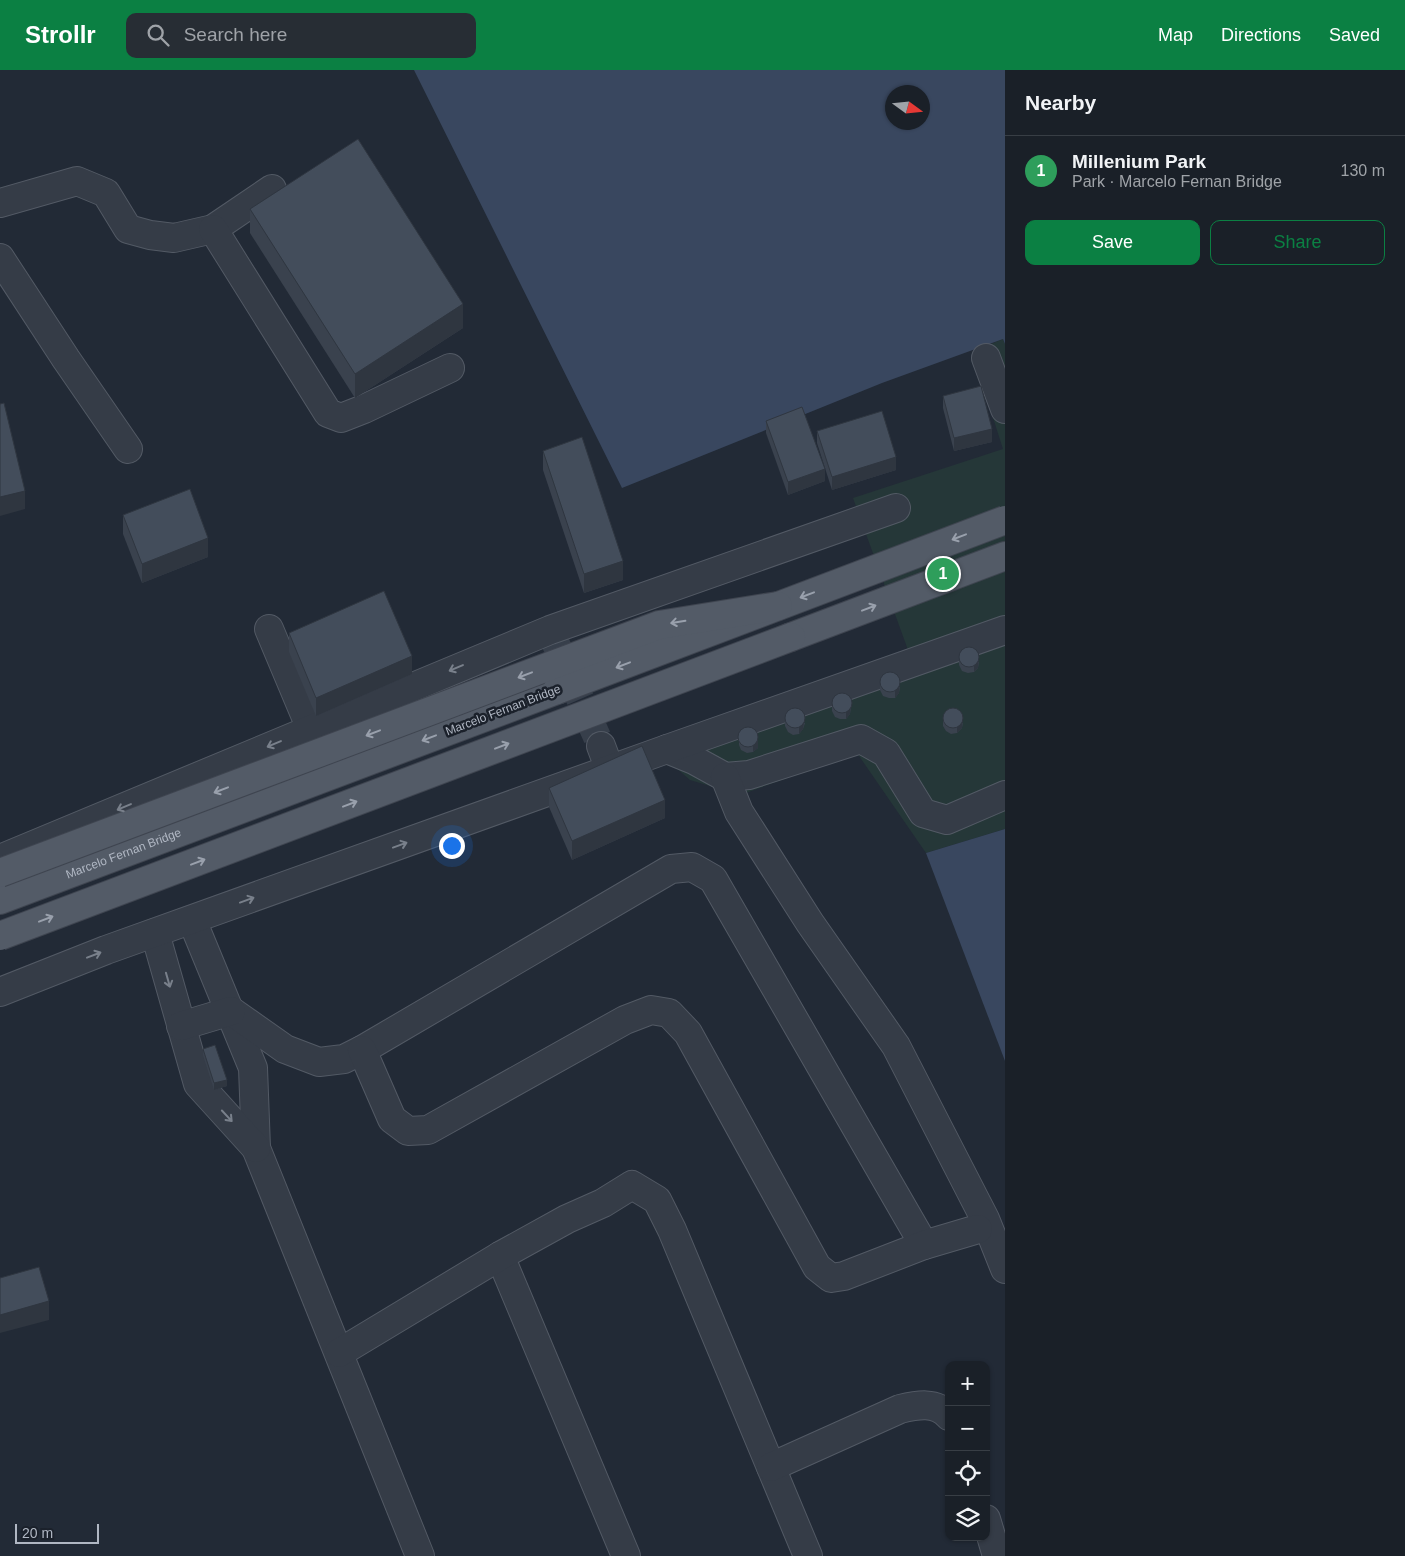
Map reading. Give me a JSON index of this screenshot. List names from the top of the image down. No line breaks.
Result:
{"streets":{"main road":["Marcelo Fernan Bridge"]},"scale_bar":"20 m","north":"right","page":{"header":"Strollr","search":"Search here","nav":["Map","Directions","Saved"],"heading":"Nearby","list":[{"mark":"1","name":"Millenium Park","note":"Park · Marcelo Fernan Bridge","value":"130 m"}],"buttons":["Save","Share"],"pins":"1","map_buttons":["+","−"],"scale":"20 m"}}
